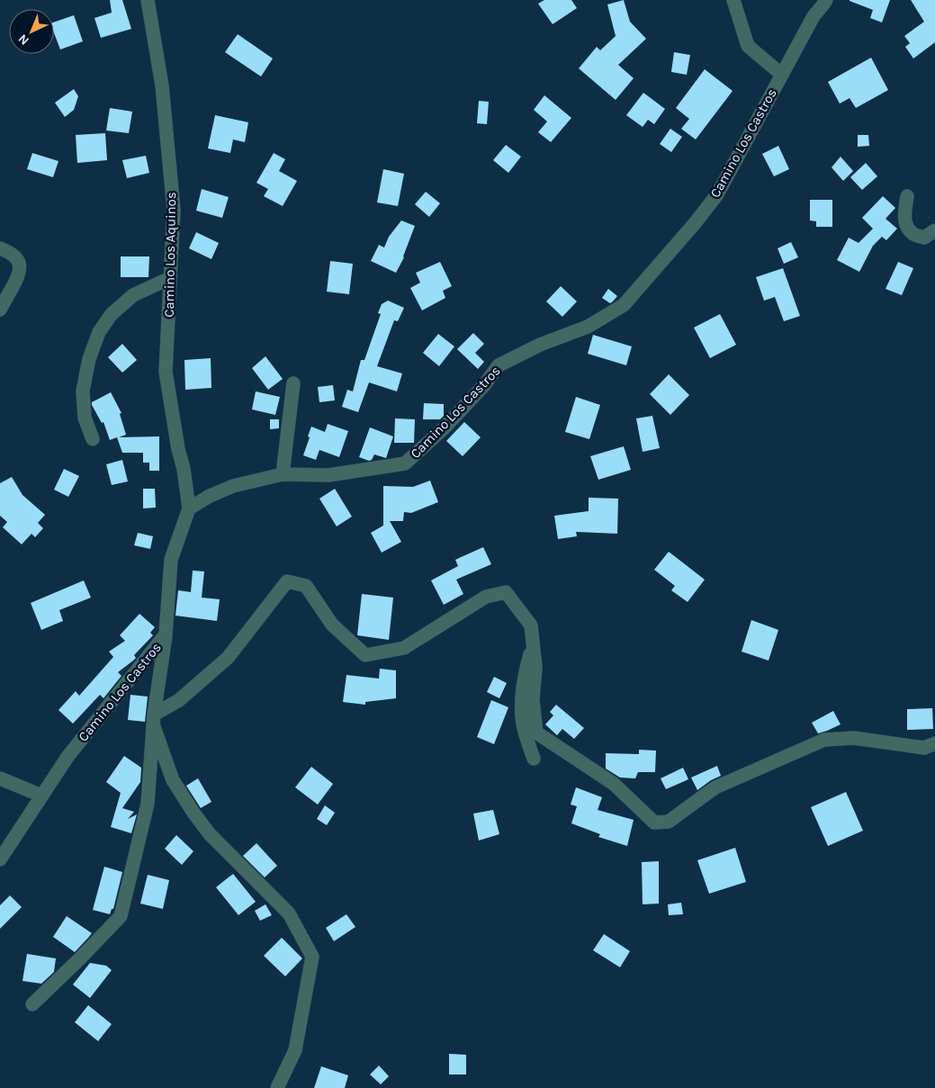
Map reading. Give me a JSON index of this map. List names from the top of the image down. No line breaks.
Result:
{"streets":{"street":["Camino Los Castros","Camino Los Aquinos"]},"crossings":[["Camino Los Castros","Camino Los Aquinos"]],"north":"bottom left"}
